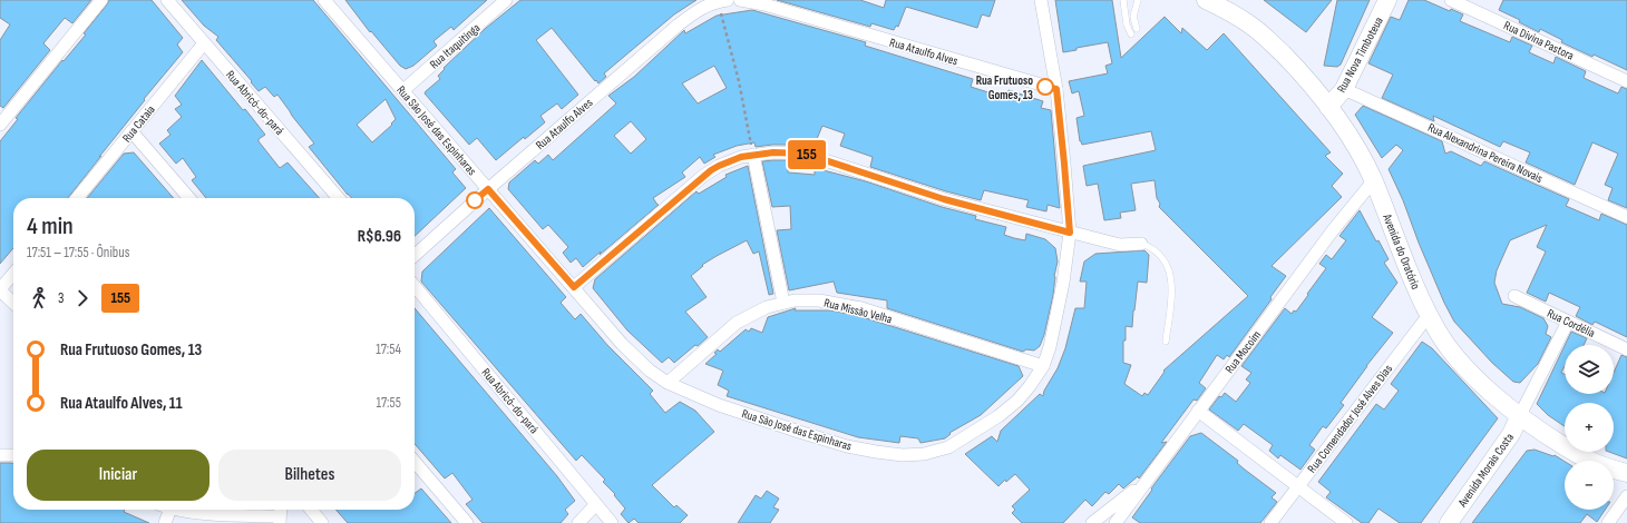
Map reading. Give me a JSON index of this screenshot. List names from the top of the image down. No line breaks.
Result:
{"streets":{"main road":["Rua Nova Timboteua","Avenida do Oratório","Avenida Morais Costa"],"street":["Rua Divina Pastora","Rua Itaquitinga","Rua Ataulfo Alves","Rua Abricó-do-pará","Rua Cataia","Rua São José das Espinharas","Rua Alexandrina Pereira Novais","Rua Missão Velha","Rua Cordélia","Rua Mocoim","Rua Comendador José Alves Dias"]},"crossings":[["Rua Itaquitinga","Rua São José das Espinharas"],["Rua Ataulfo Alves","Rua São José das Espinharas"],["Rua Nova Timboteua","Rua Alexandrina Pereira Novais"],["Rua Nova Timboteua","Avenida do Oratório"],["Rua Abricó-do-pará","Rua Cataia"],["Rua São José das Espinharas","Rua Missão Velha"],["Avenida do Oratório","Rua Mocoim"],["Avenida do Oratório","Rua Comendador José Alves Dias"],["Avenida do Oratório","Avenida Morais Costa"]],"places":["Rua Frutuoso Gomes, 13"],"lines":["bus line 155"],"page":{"on_map":"155","heading":["4 min","17:51 – 17:55 · Ônibus","R$6.96"],"legs":["3","155"],"list":[{"name":"Rua Frutuoso Gomes, 13","value":"17:54"},{"name":"Rua Ataulfo Alves, 11","value":"17:55"}],"map_buttons":["+","−"],"buttons":["Iniciar","Bilhetes"]}}
